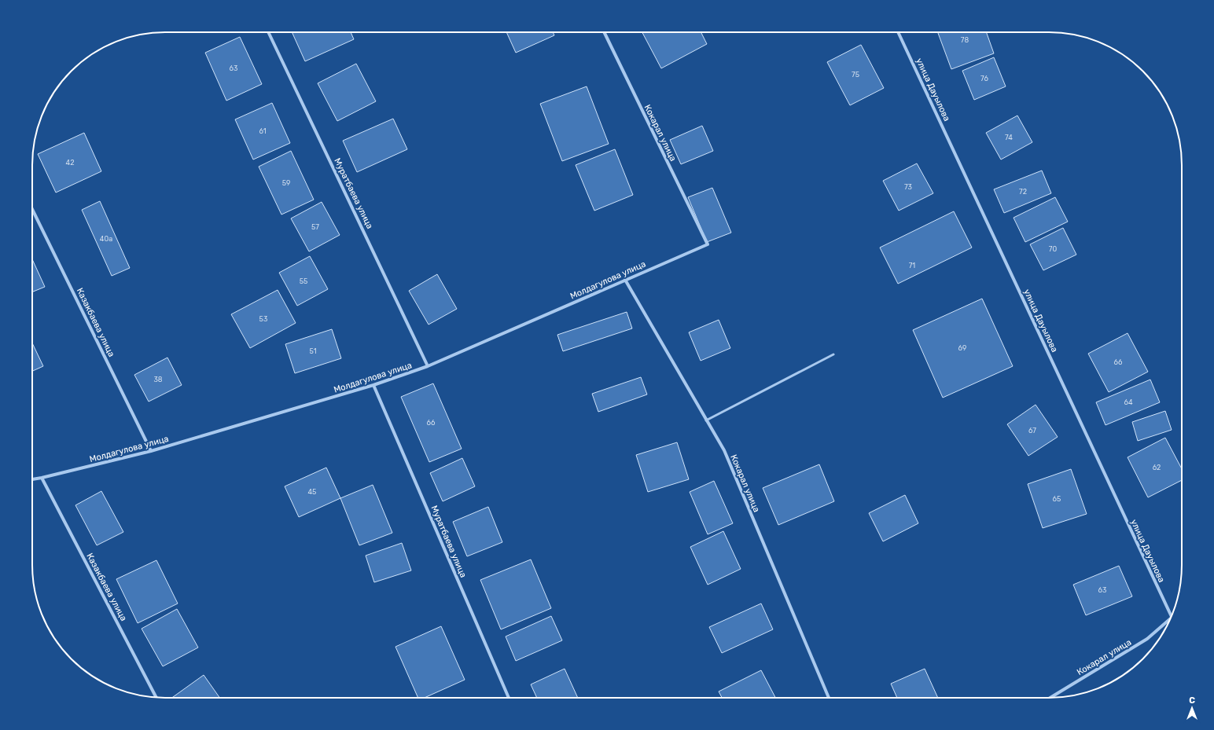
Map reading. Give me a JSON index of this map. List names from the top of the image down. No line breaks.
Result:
{"streets":{"street":["улица Дауылова","Кокарал улица","Муратбаева улица","Молдагулова улица","Казакбаева улица"]},"crossings":[["Кокарал улица","Молдагулова улица"],["Муратбаева улица","Молдагулова улица"],["Молдагулова улица","Казакбаева улица"]],"house_numbers":["78","63","75","76","61","74","42","59","73","72","57","40а","70","71","55","53","69","51","66","38","64","66","67","62","45","65","63"],"north":"top"}
